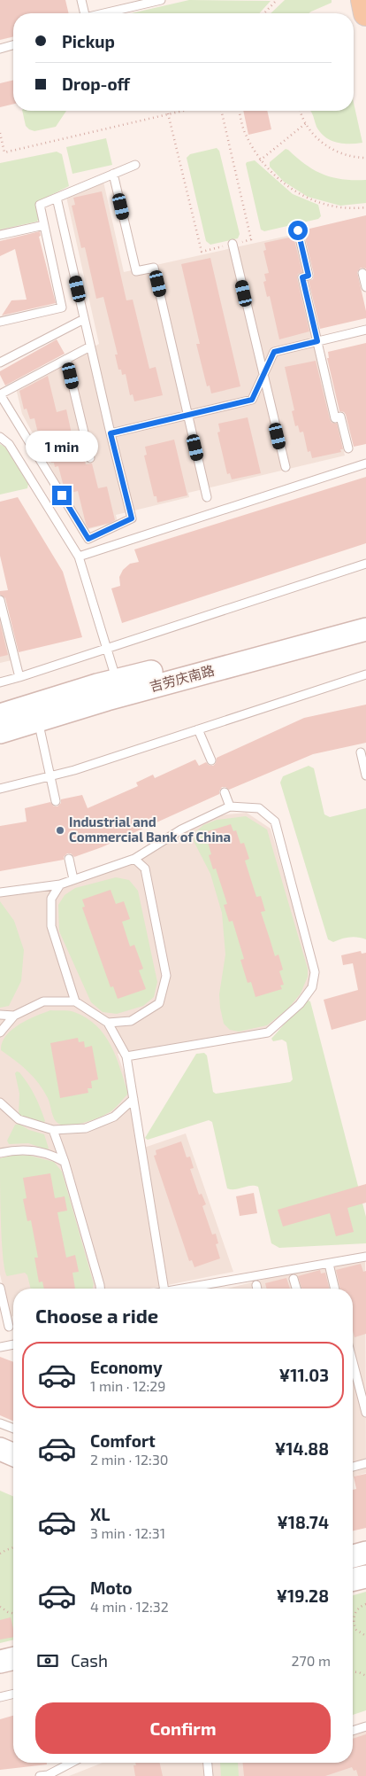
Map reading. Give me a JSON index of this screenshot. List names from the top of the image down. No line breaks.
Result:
{"streets":{"main road":["吉劳庆南路"]},"places":["Industrial and Commercial Bank of China"],"page":{"banner":["Pickup","Drop-off"],"bubble":"1 min","heading":"Choose a ride","list":[{"name":"Economy","note":"1 min · 12:29","value":"¥11.03"},{"name":"Comfort","note":"2 min · 12:30","value":"¥14.88"},{"name":"XL","note":"3 min · 12:31","value":"¥18.74"},{"name":"Moto","note":"4 min · 12:32","value":"¥19.28"}],"pay":["Cash","270 m"],"buttons":"Confirm"}}
